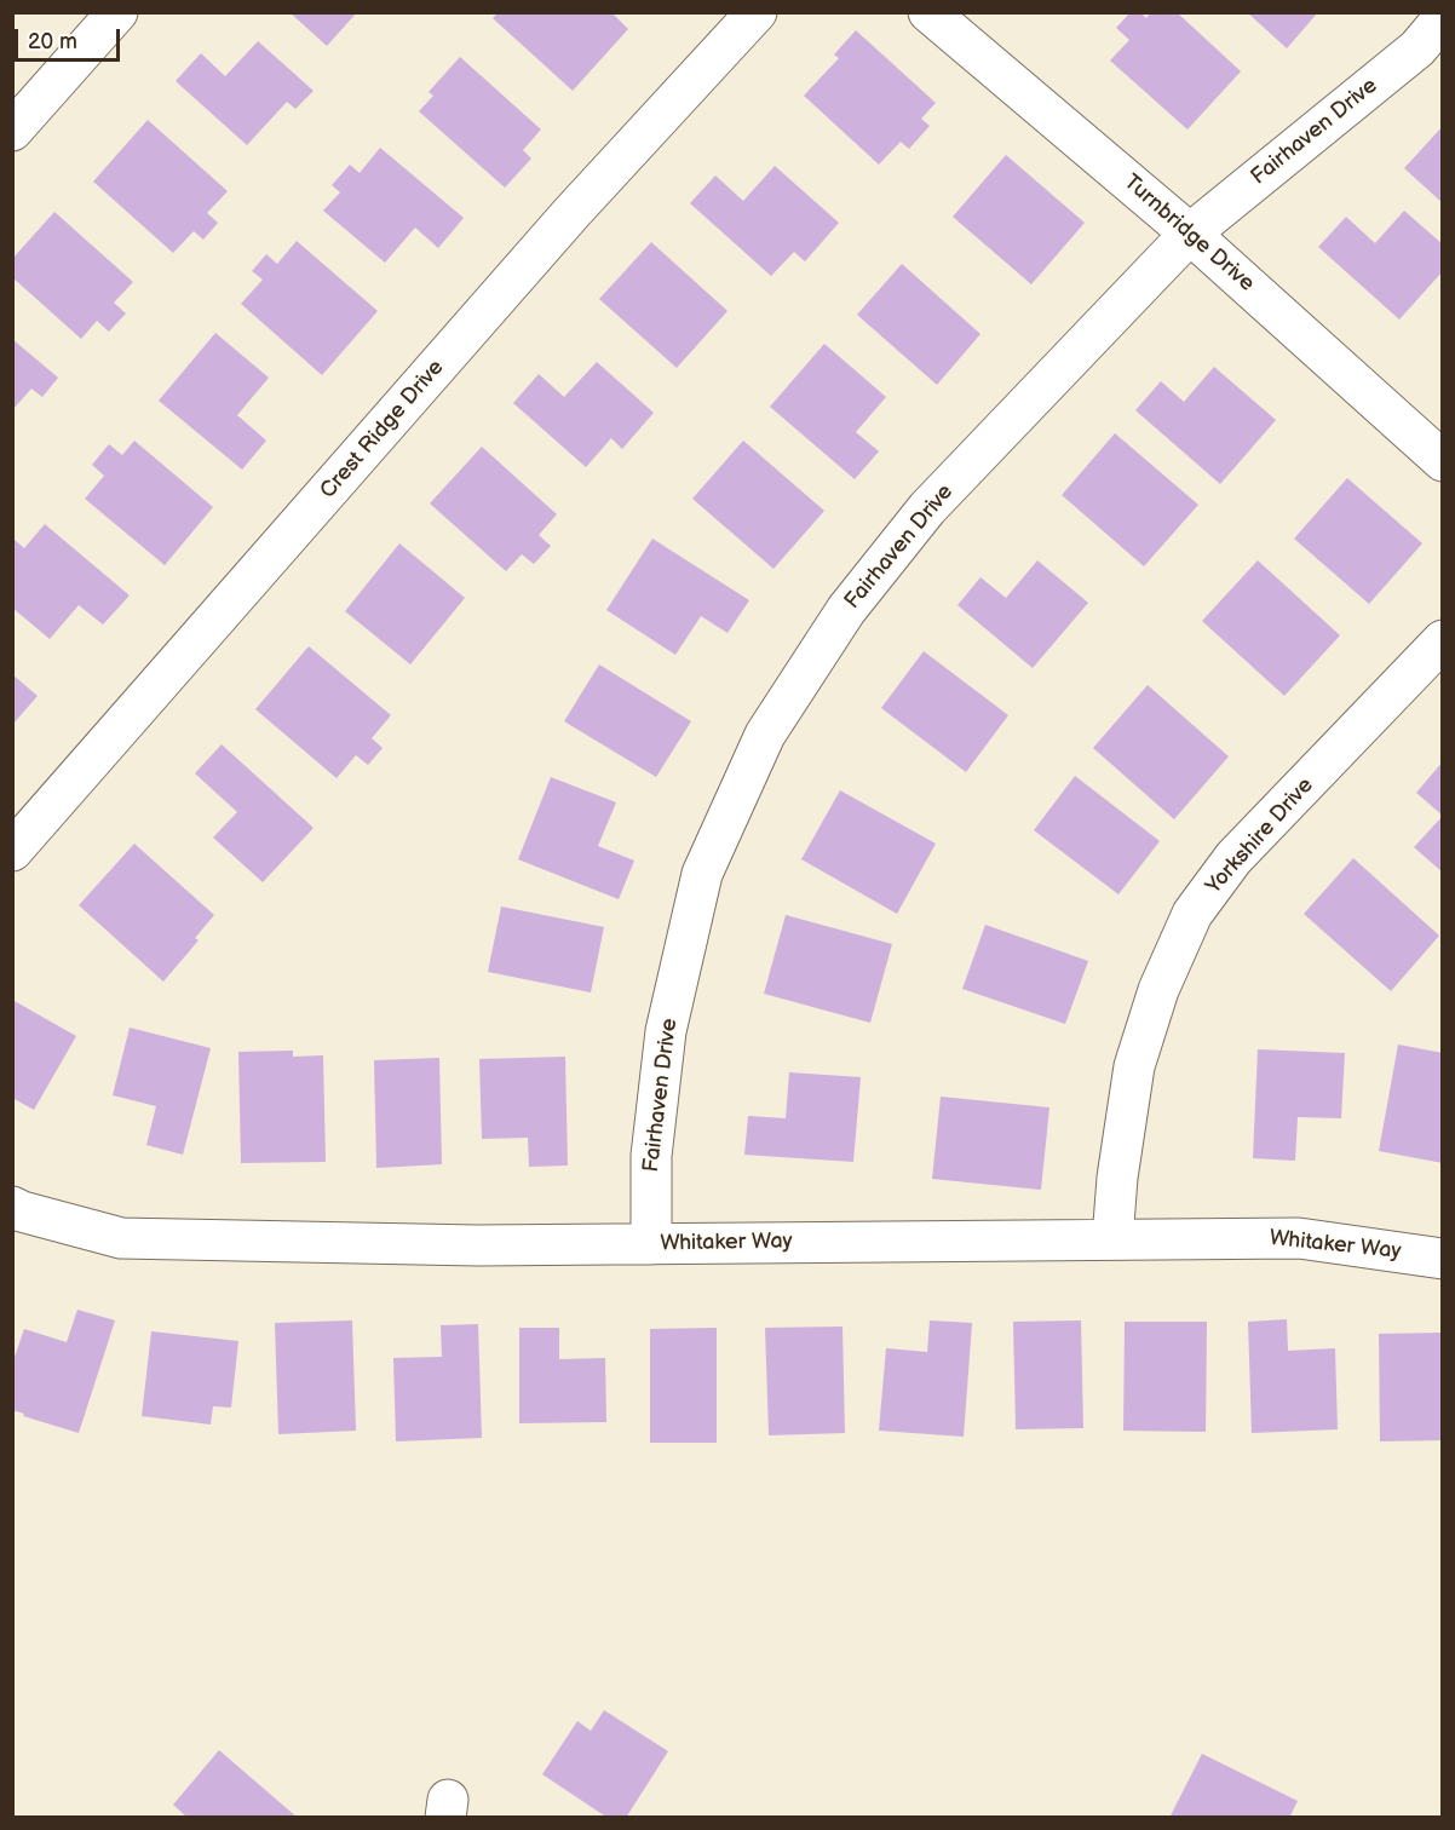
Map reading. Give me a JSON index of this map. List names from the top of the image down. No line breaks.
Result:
{"streets":{"street":["Fairhaven Drive","Turnbridge Drive","Crest Ridge Drive","Yorkshire Drive","Whitaker Way"]},"crossings":[["Fairhaven Drive","Turnbridge Drive"],["Fairhaven Drive","Whitaker Way"],["Yorkshire Drive","Whitaker Way"]],"scale_bar":"20 m"}
